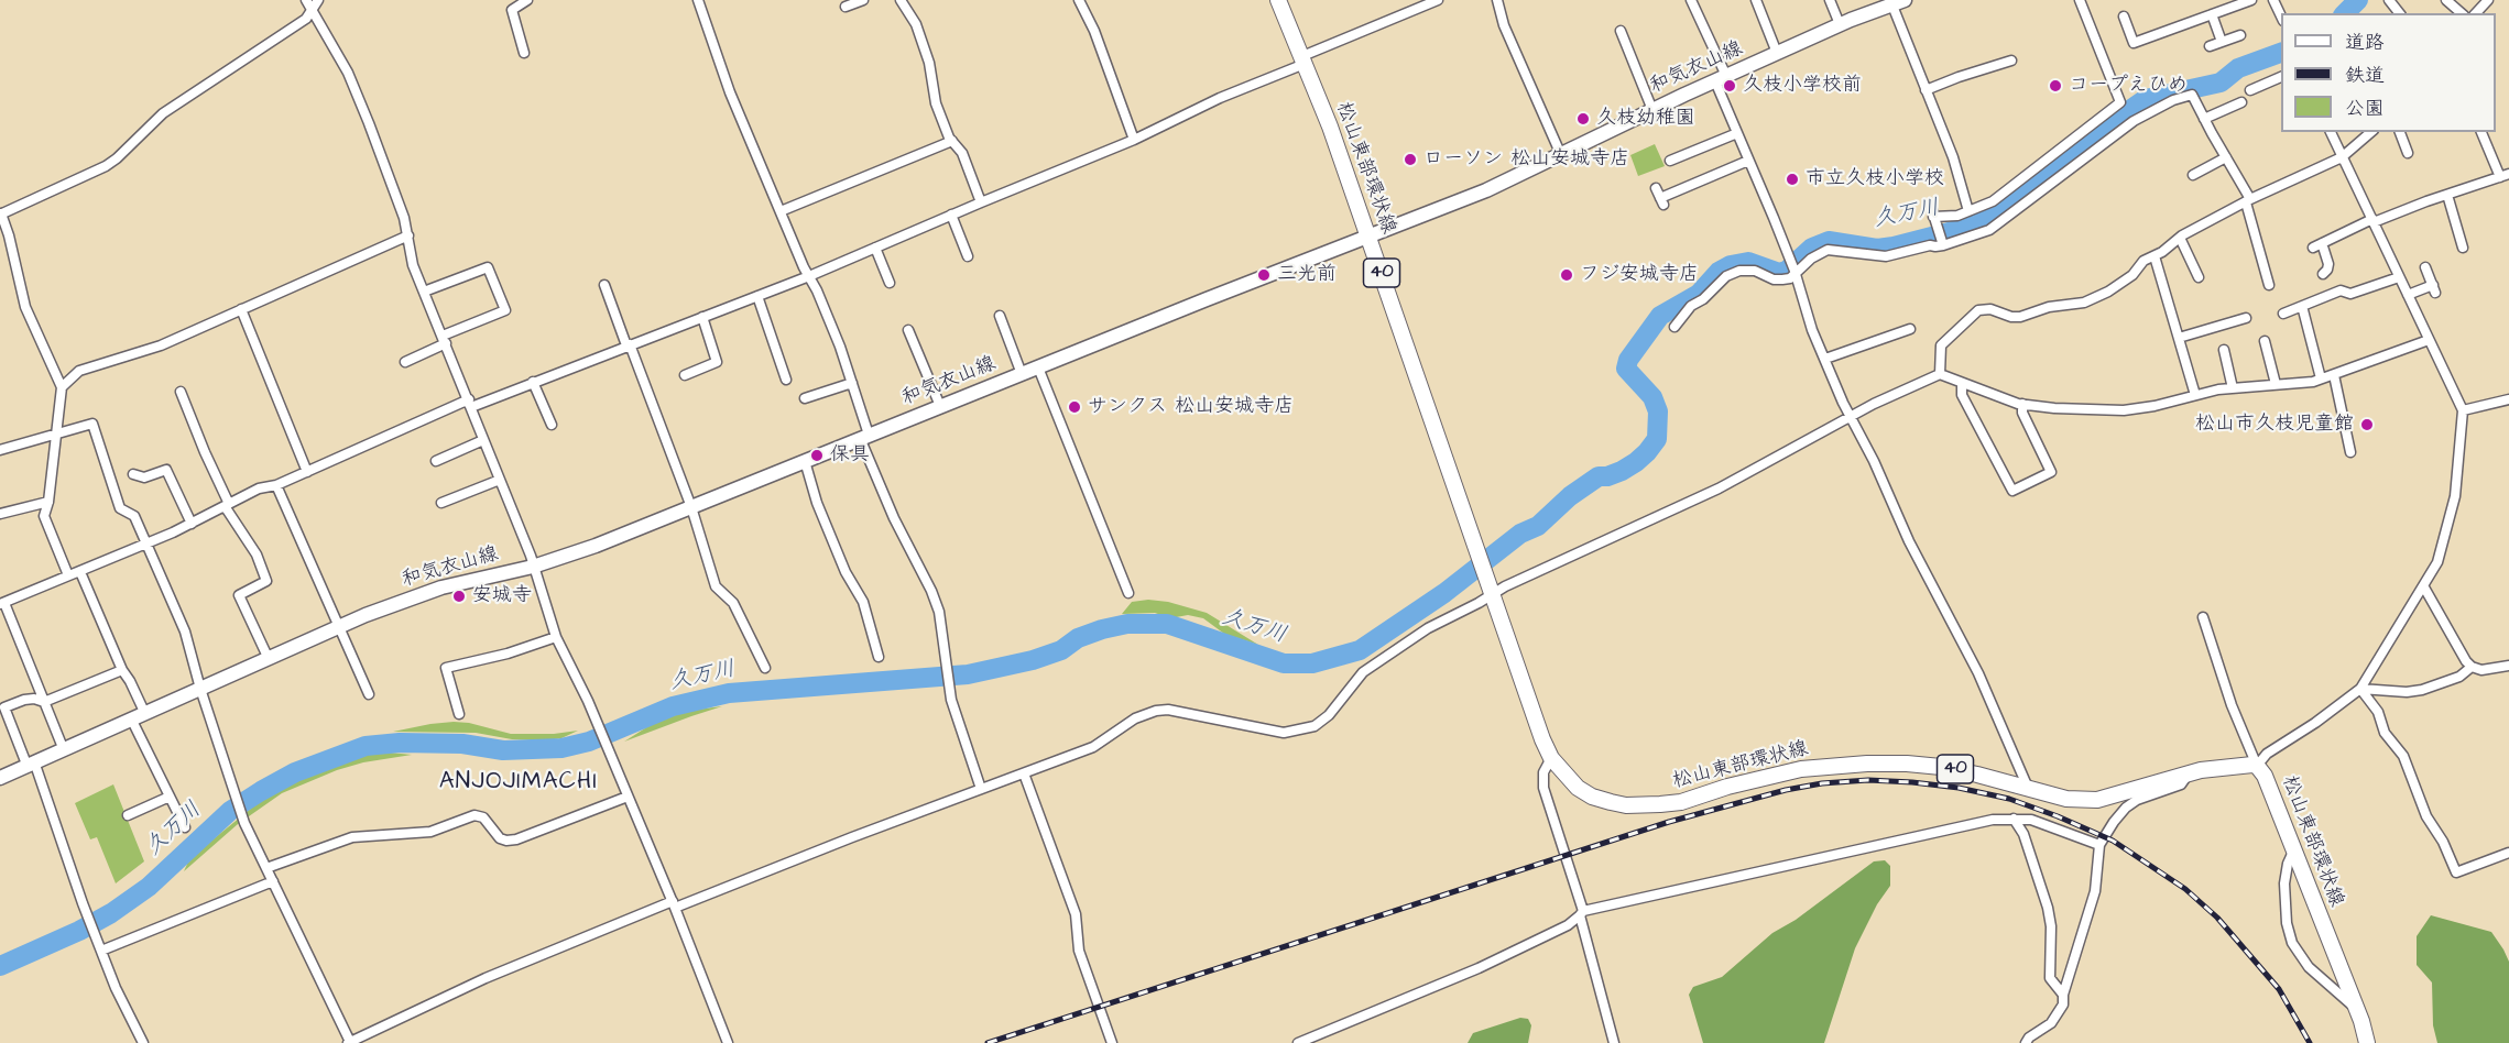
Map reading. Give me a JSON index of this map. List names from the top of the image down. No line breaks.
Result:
{"streets":{"main road":["和気衣山線","松山東部環状線","40"]},"crossings":[["和気衣山線","松山東部環状線"]],"districts":["ANJOJIMACHI"],"water":["久万川"],"places":["久枝小学校前","コープえひめ","久枝幼稚園","ローソン 松山安城寺店","市立久枝小学校","三光前","フジ安城寺店","サンクス 松山安城寺店","松山市久枝児童館","保具","安城寺"],"legend":["道路","鉄道","公園"]}
